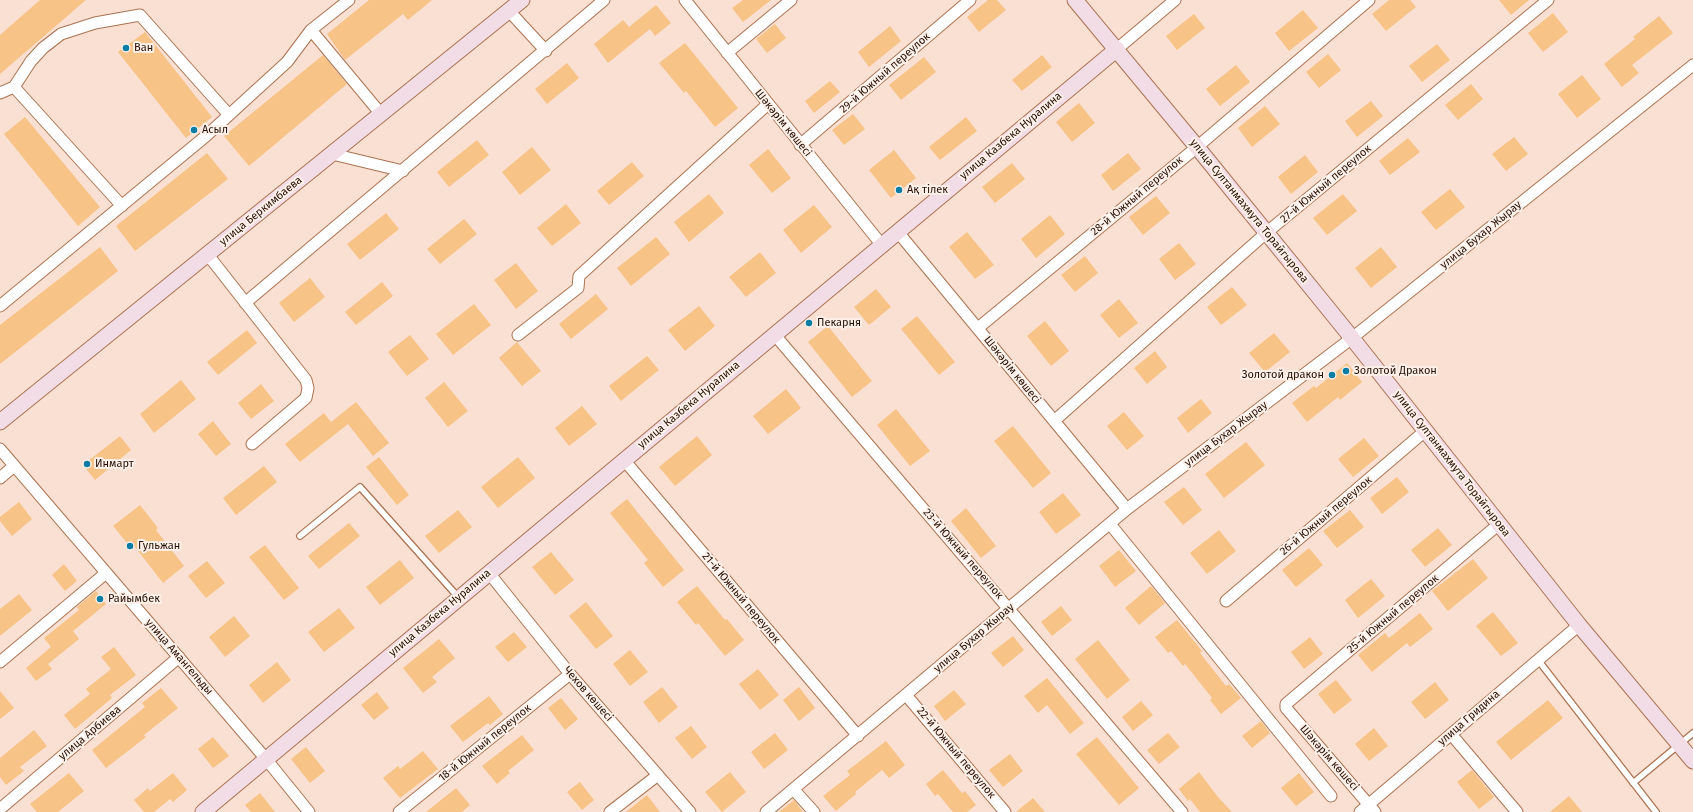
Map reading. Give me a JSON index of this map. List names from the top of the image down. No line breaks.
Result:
{"streets":{"street":["29-й Южный переулок","Шәкәрім көшесі","улица Казбека Нуралина","27-й Южный переулок","28-й Южный переулок","улица Беркимбаева","улица Султанмахмута Торайгырова","улица Бухар Жырау","26-й Южный переулок","23-й Южный переулок","21-й Южный переулок","25-й Южный переулок","улица Амангельды","Чехов көшесі","улица Гридина","улица Арбиева","18-й Южный переулок","22-й Южный переулок"]},"crossings":[["29-й Южный переулок","Шәкәрім көшесі"],["Шәкәрім көшесі","улица Казбека Нуралина"],["Шәкәрім көшесі","27-й Южный переулок"],["Шәкәрім көшесі","28-й Южный переулок"],["Шәкәрім көшесі","улица Бухар Жырау"],["Шәкәрім көшесі","25-й Южный переулок"],["Шәкәрім көшесі","улица Гридина"],["улица Казбека Нуралина","улица Султанмахмута Торайгырова"],["улица Казбека Нуралина","23-й Южный переулок"],["улица Казбека Нуралина","21-й Южный переулок"],["улица Казбека Нуралина","улица Амангельды"],["улица Казбека Нуралина","Чехов көшесі"],["27-й Южный переулок","улица Султанмахмута Торайгырова"],["28-й Южный переулок","улица Султанмахмута Торайгырова"],["улица Султанмахмута Торайгырова","улица Бухар Жырау"],["улица Султанмахмута Торайгырова","26-й Южный переулок"],["улица Султанмахмута Торайгырова","25-й Южный переулок"],["улица Султанмахмута Торайгырова","улица Гридина"],["улица Бухар Жырау","23-й Южный переулок"],["улица Бухар Жырау","21-й Южный переулок"],["улица Бухар Жырау","22-й Южный переулок"],["улица Амангельды","улица Арбиева"],["Чехов көшесі","18-й Южный переулок"]],"places":["Ван","Асыл","Ақ тілек","Пекарня","Золотой Дракон","Золотой дракон","Инмарт","Гульжан","Райымбек"]}
